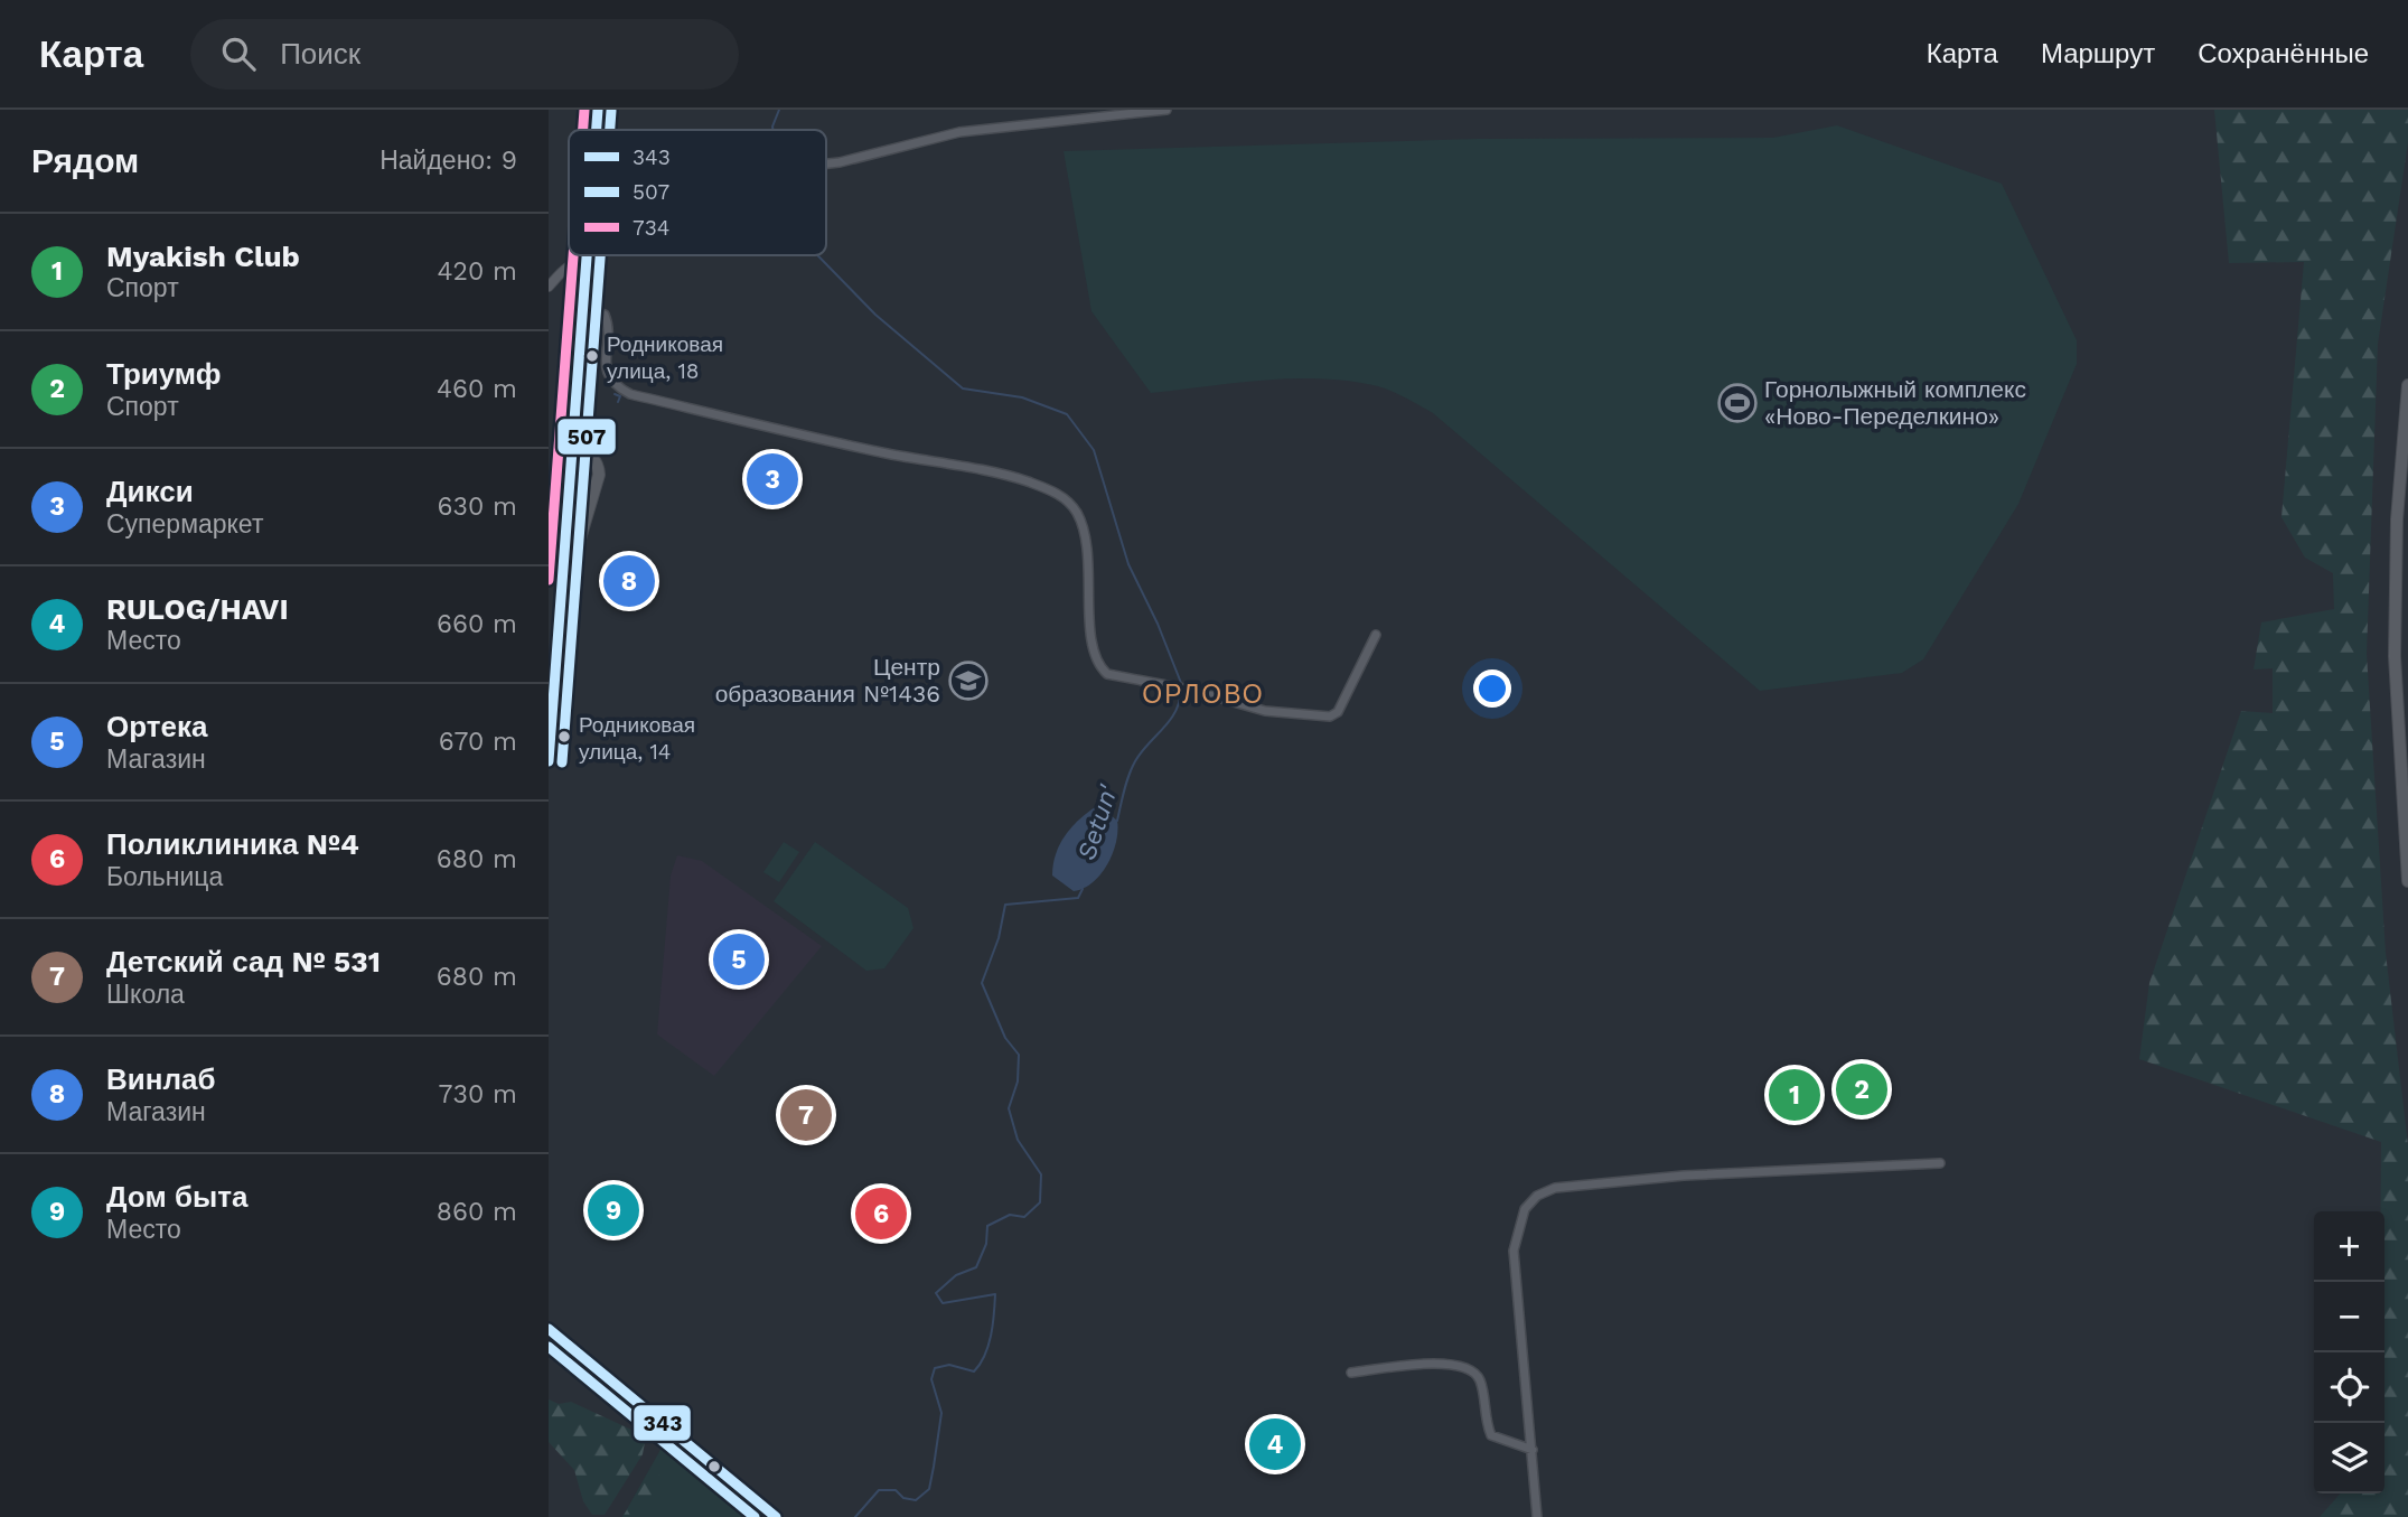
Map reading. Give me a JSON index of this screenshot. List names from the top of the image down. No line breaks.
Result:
{"districts":["ОРЛОВО"],"water":["Setun'"],"places":{"other":["Родниковая улица, 18","Родниковая улица, 14"],"sports":["Горнолыжный комплекс «Ново-Переделкино»"],"school or university":["Центр образования №1436"]},"lines":["transit line 343","transit line 734","transit line 507"],"legend":["343","507","734"],"page":{"header":"Карта","search":"Поиск","nav":["Карта","Маршрут","Сохранённые"],"heading":["Рядом","Найдено: 9"],"list":[{"mark":"1","name":"Myakish Club","note":"Спорт","value":"420 m"},{"mark":"2","name":"Триумф","note":"Спорт","value":"460 m"},{"mark":"3","name":"Дикси","note":"Супермаркет","value":"630 m"},{"mark":"4","name":"RULOG/HAVI","note":"Место","value":"660 m"},{"mark":"5","name":"Ортека","note":"Магазин","value":"670 m"},{"mark":"6","name":"Поликлиника №4","note":"Больница","value":"680 m"},{"mark":"7","name":"Детский сад № 531","note":"Школа","value":"680 m"},{"mark":"8","name":"Винлаб","note":"Магазин","value":"730 m"},{"mark":"9","name":"Дом быта","note":"Место","value":"860 m"}],"pins":["3","8","5","2","1","7","9","6","4"],"map_buttons":["+","−"]}}
